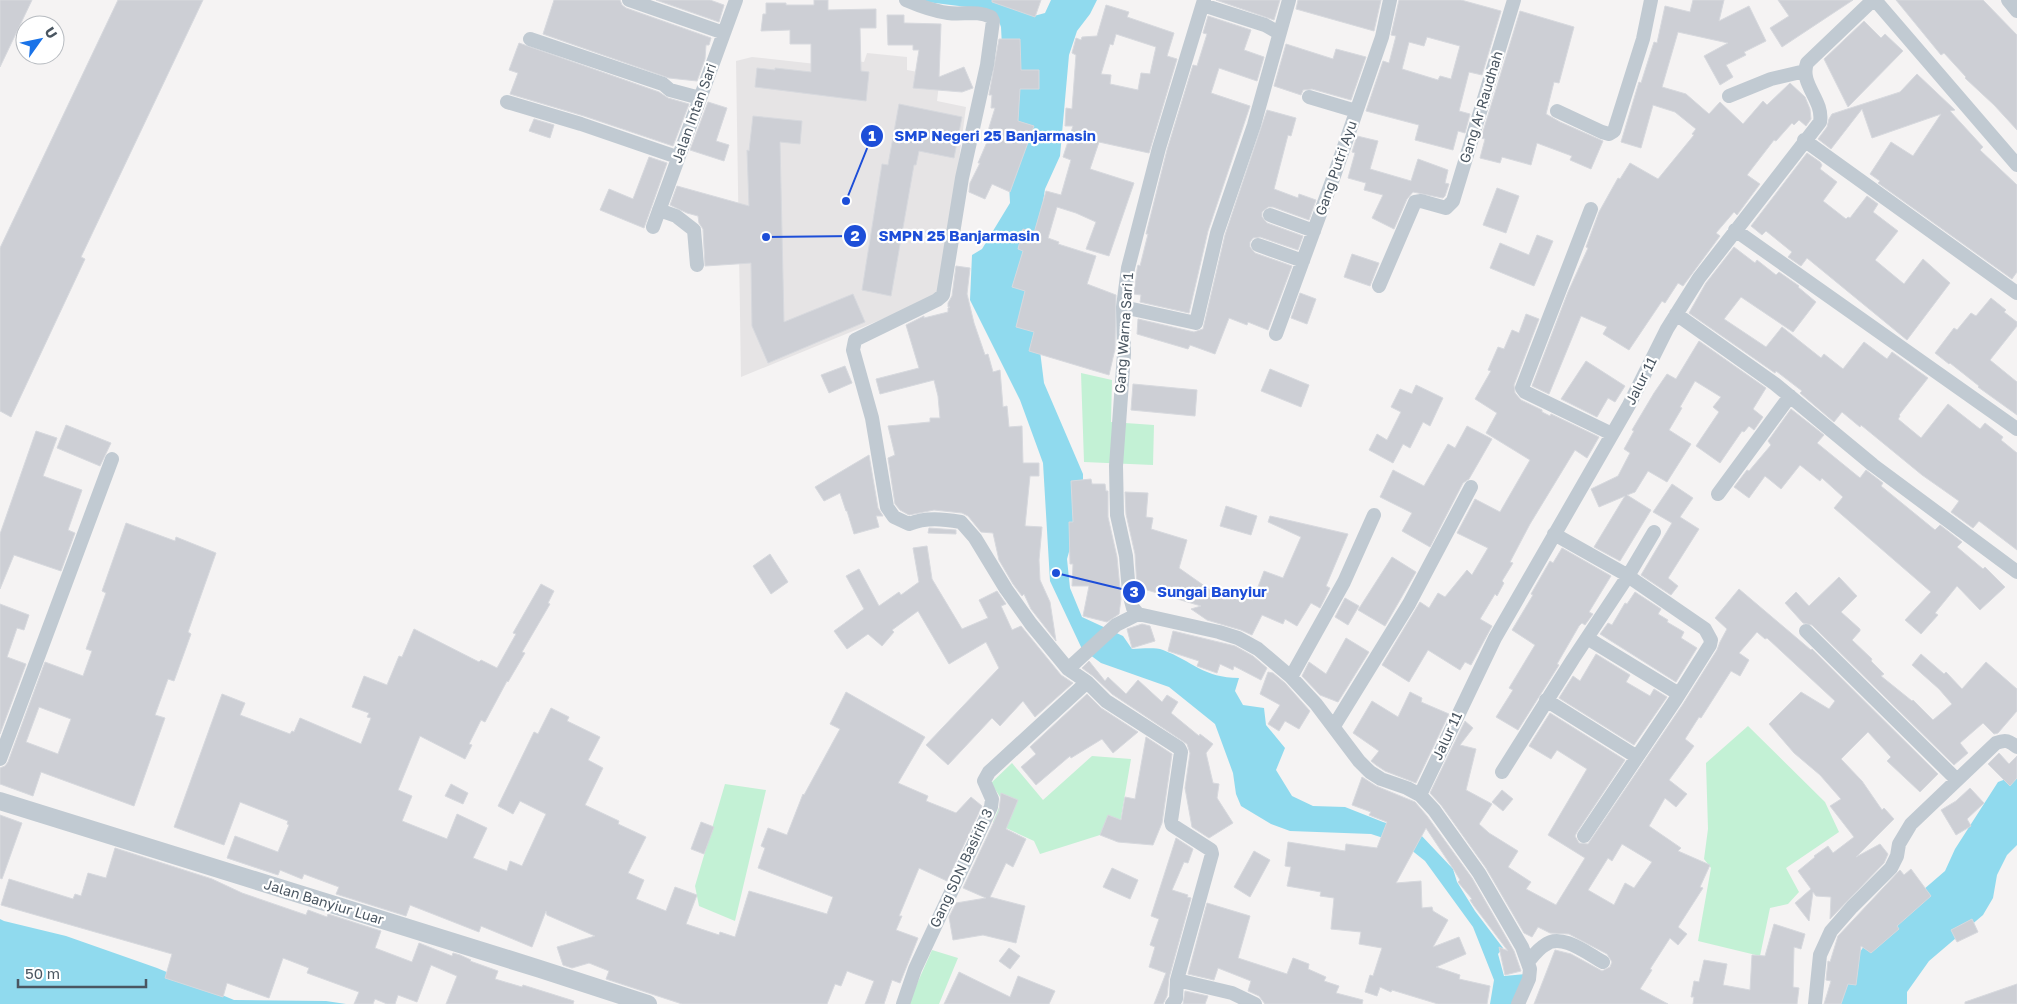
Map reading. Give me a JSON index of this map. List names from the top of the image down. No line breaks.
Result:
{"streets":{"street":["Gang Ar Raudhah","Jalan Intan Sari","Gang Putri Ayu","Gang Warna Sari 1","Jalur 11","Gang SDN Basirih 3","Jalan Banyiur Luar"]},"places":["SMP Negeri 25 Banjarmasin","SMPN 25 Banjarmasin","Sungai Banyiur"],"scale_bar":"50 m","north":"top right"}
